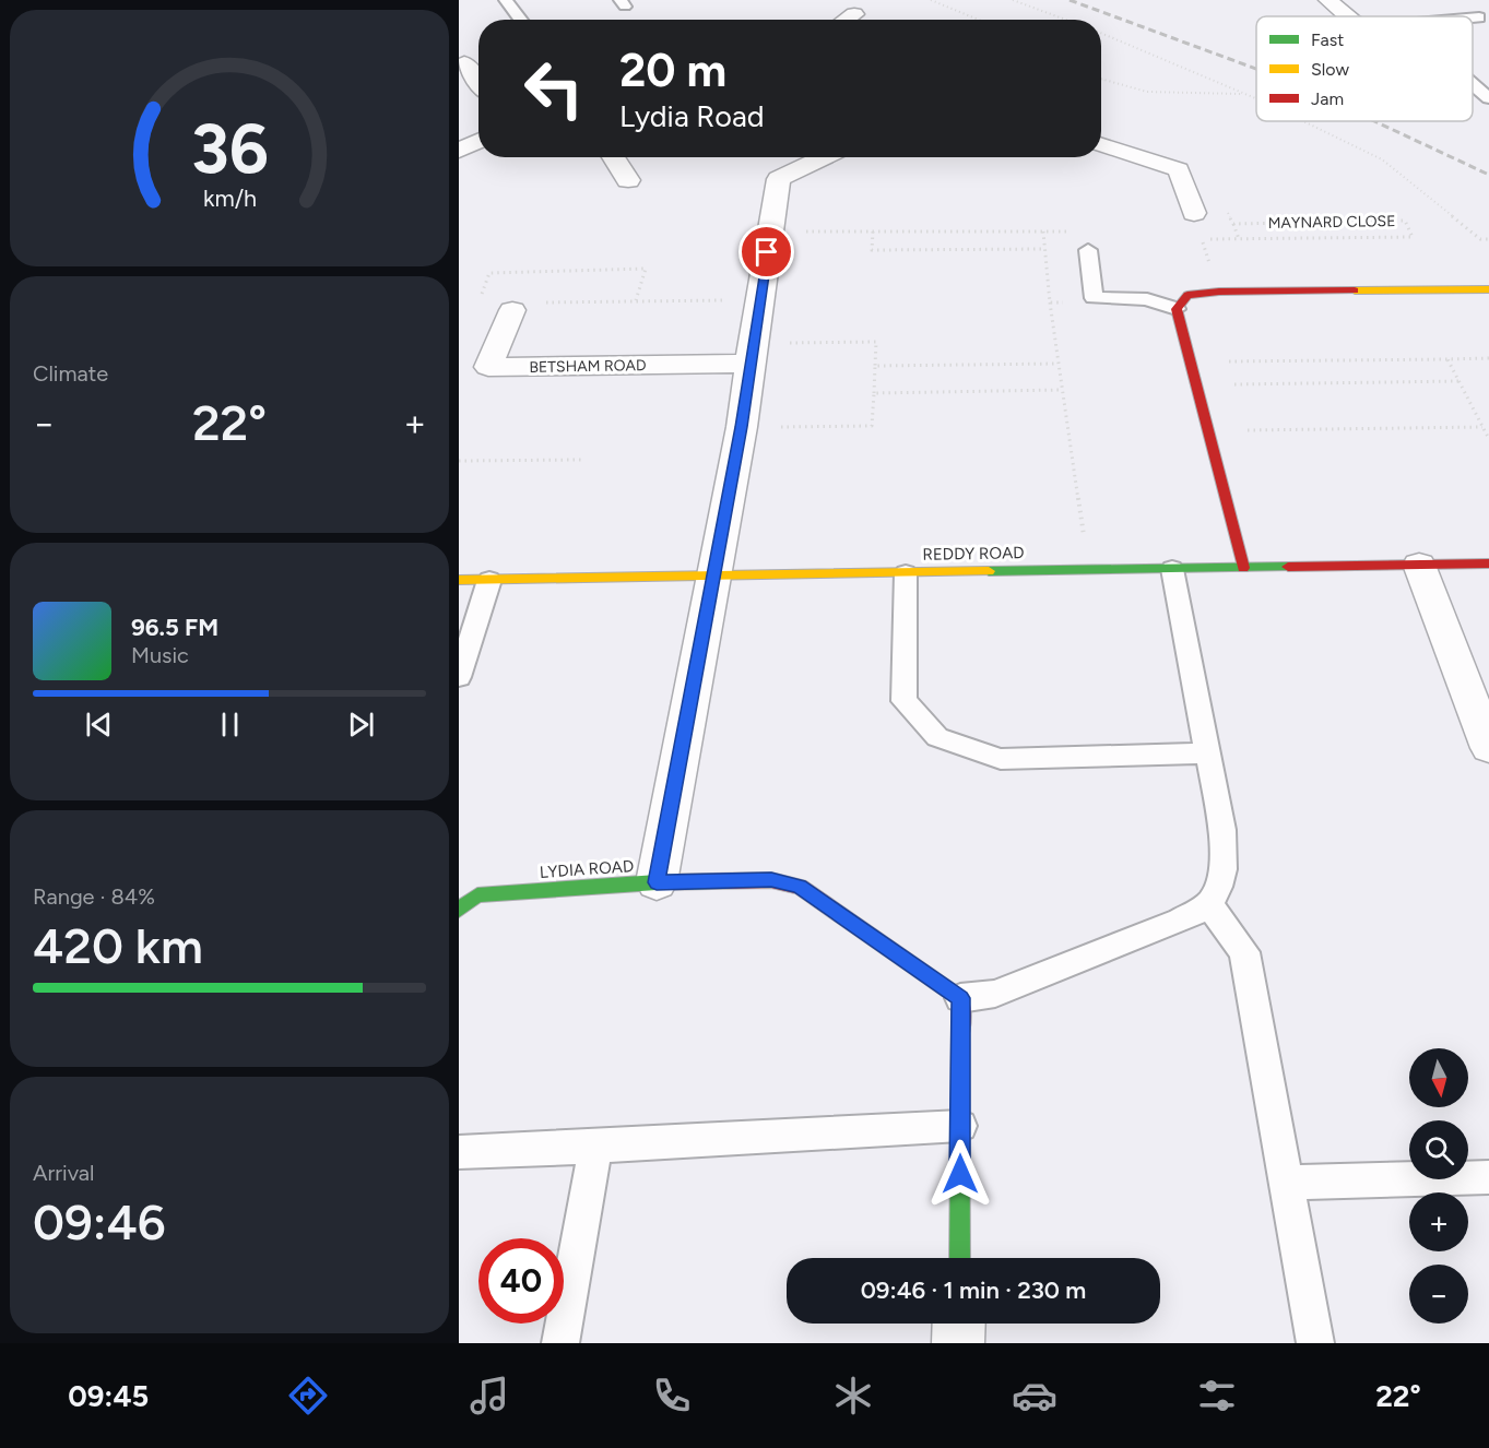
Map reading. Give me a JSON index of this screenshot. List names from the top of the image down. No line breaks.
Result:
{"streets":{"street":["BETSHAM ROAD","REDDY ROAD","LYDIA ROAD"],"path":["MAYNARD CLOSE"]},"legend":["Fast","Slow","Jam"],"north":"bottom","page":{"turn":["20 m","Lydia Road"],"tile":["Climate",["Range · 84%","420 km"],["Arrival","09:46"]],"heat":["−","22°","+"],"song":["96.5 FM","Music"],"map_buttons":["+","−"],"limit":"40","trip":"09:46 · 1 min · 230 m","tabs":["09:45","22°"],"gauge":["36","km/h"]}}
